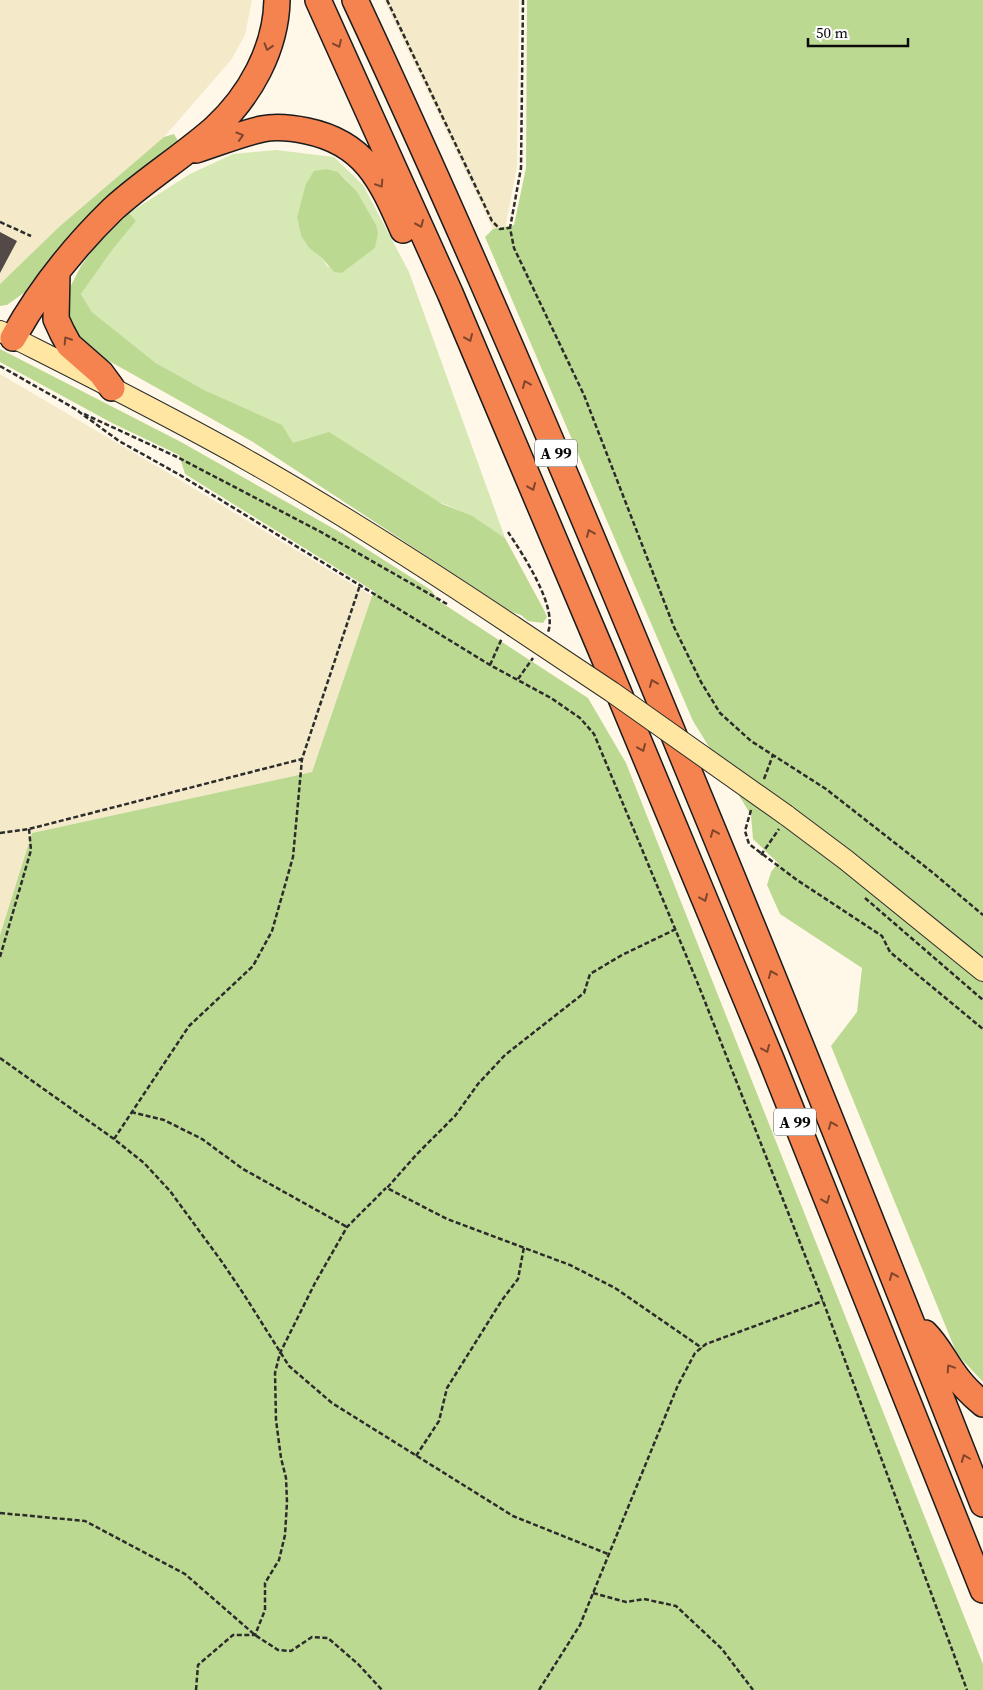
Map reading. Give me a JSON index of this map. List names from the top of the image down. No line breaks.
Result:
{"streets":{"highway":["A 99"]},"scale_bar":"50 m"}
